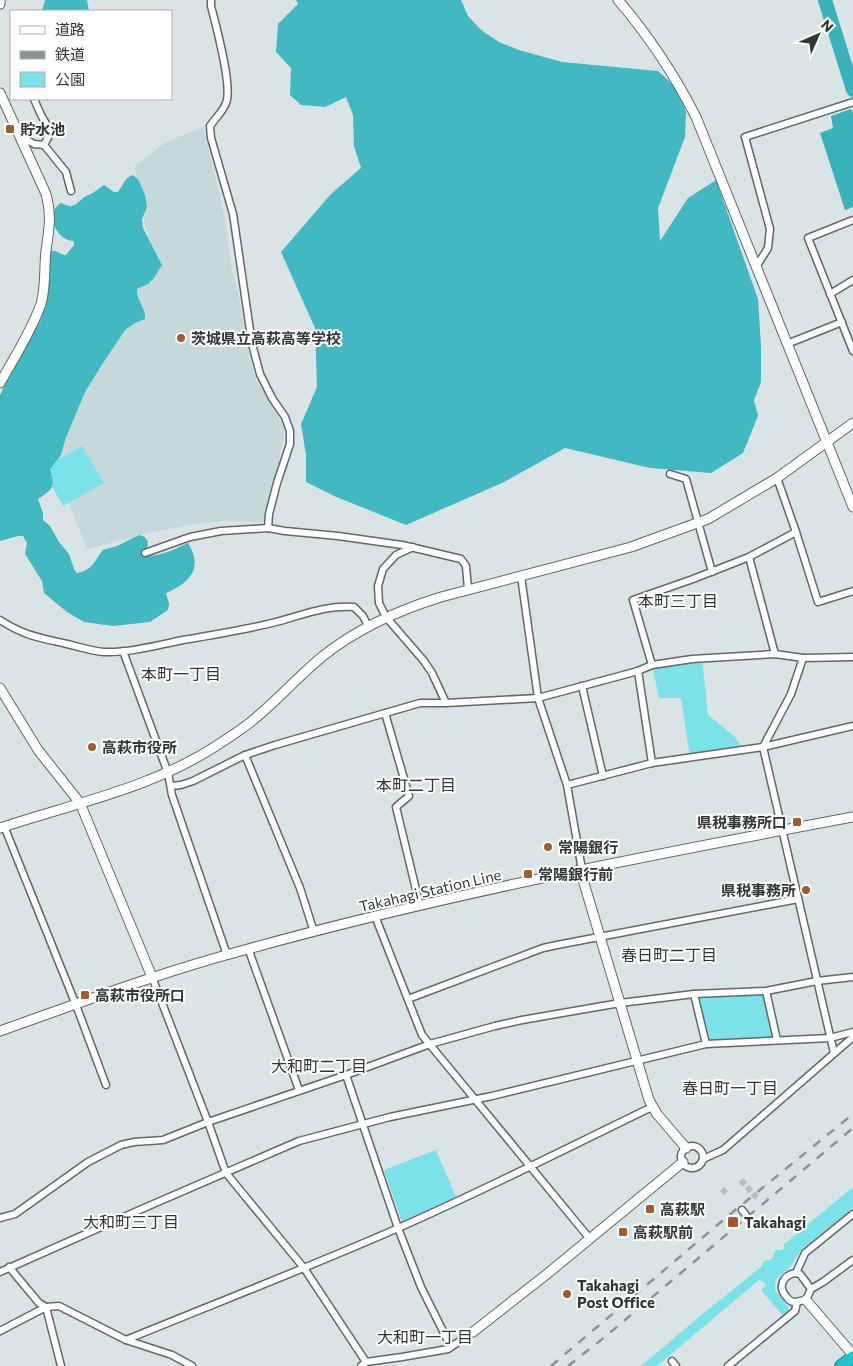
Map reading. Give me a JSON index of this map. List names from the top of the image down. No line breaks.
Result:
{"streets":{"street":["Takahagi Station Line"]},"districts":["本町三丁目","本町一丁目","本町二丁目","春日町二丁目","大和町二丁目","春日町一丁目","大和町三丁目","大和町一丁目"],"places":{"transit":["貯水池","県税事務所口","常陽銀行前","高萩市役所口","高萩駅","Takahagi","高萩駅前"],"other":["茨城県立高萩高等学校","高萩市役所","常陽銀行","県税事務所","Takahagi Post Office"]},"legend":["道路","鉄道","公園"],"north":"top right"}
